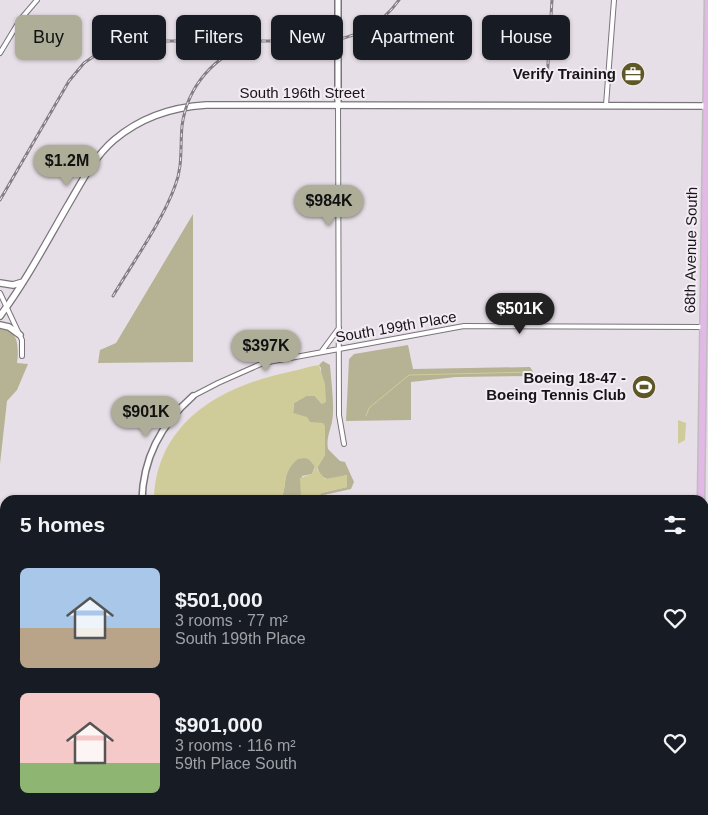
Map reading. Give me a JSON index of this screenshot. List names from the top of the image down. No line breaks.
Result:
{"streets":{"main road":["South 196th Street","68th Avenue South"],"street":["South 199th Place"]},"crossings":[["South 196th Street","68th Avenue South"],["68th Avenue South","South 199th Place"]],"places":{"office":["Verify Training"],"sports":["Boeing 18-47 - Boeing Tennis Club"]},"page":{"chip":["Buy","Rent","Filters","New","Apartment","House"],"price":["$1.2M","$984K","$501K","$397K","$901K"],"heading":"5 homes","list":[{"name":"$501,000","note":"3 rooms · 77 m² · South 199th Place"},{"name":"$901,000","note":"3 rooms · 116 m² · 59th Place South"}]}}
